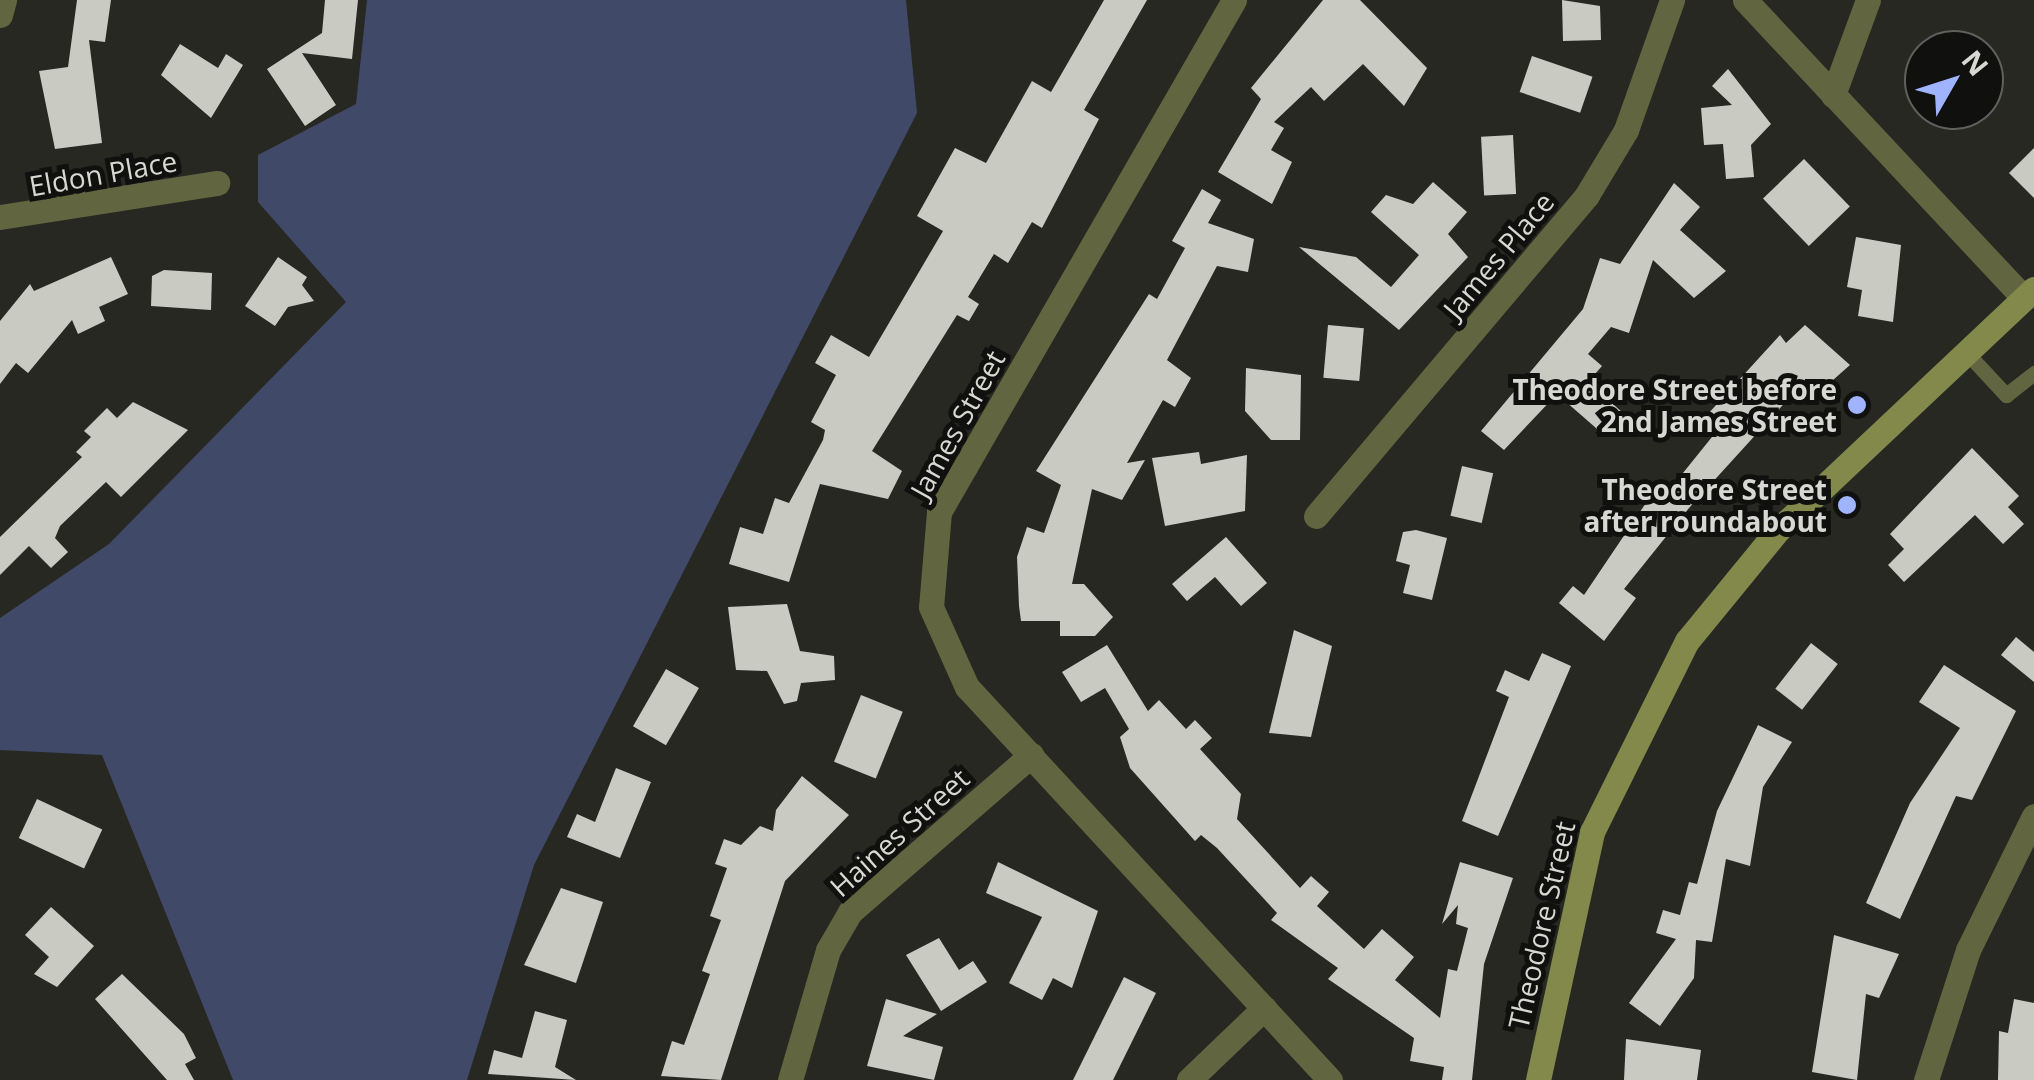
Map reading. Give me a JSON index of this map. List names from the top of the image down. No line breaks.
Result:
{"streets":{"main road":["Theodore Street"],"street":["Eldon Place","James Place","James Street","Haines Street"]},"crossings":[["James Street","Haines Street"]],"places":["Theodore Street before 2nd James Street","Theodore Street after roundabout"],"north":"top right"}
